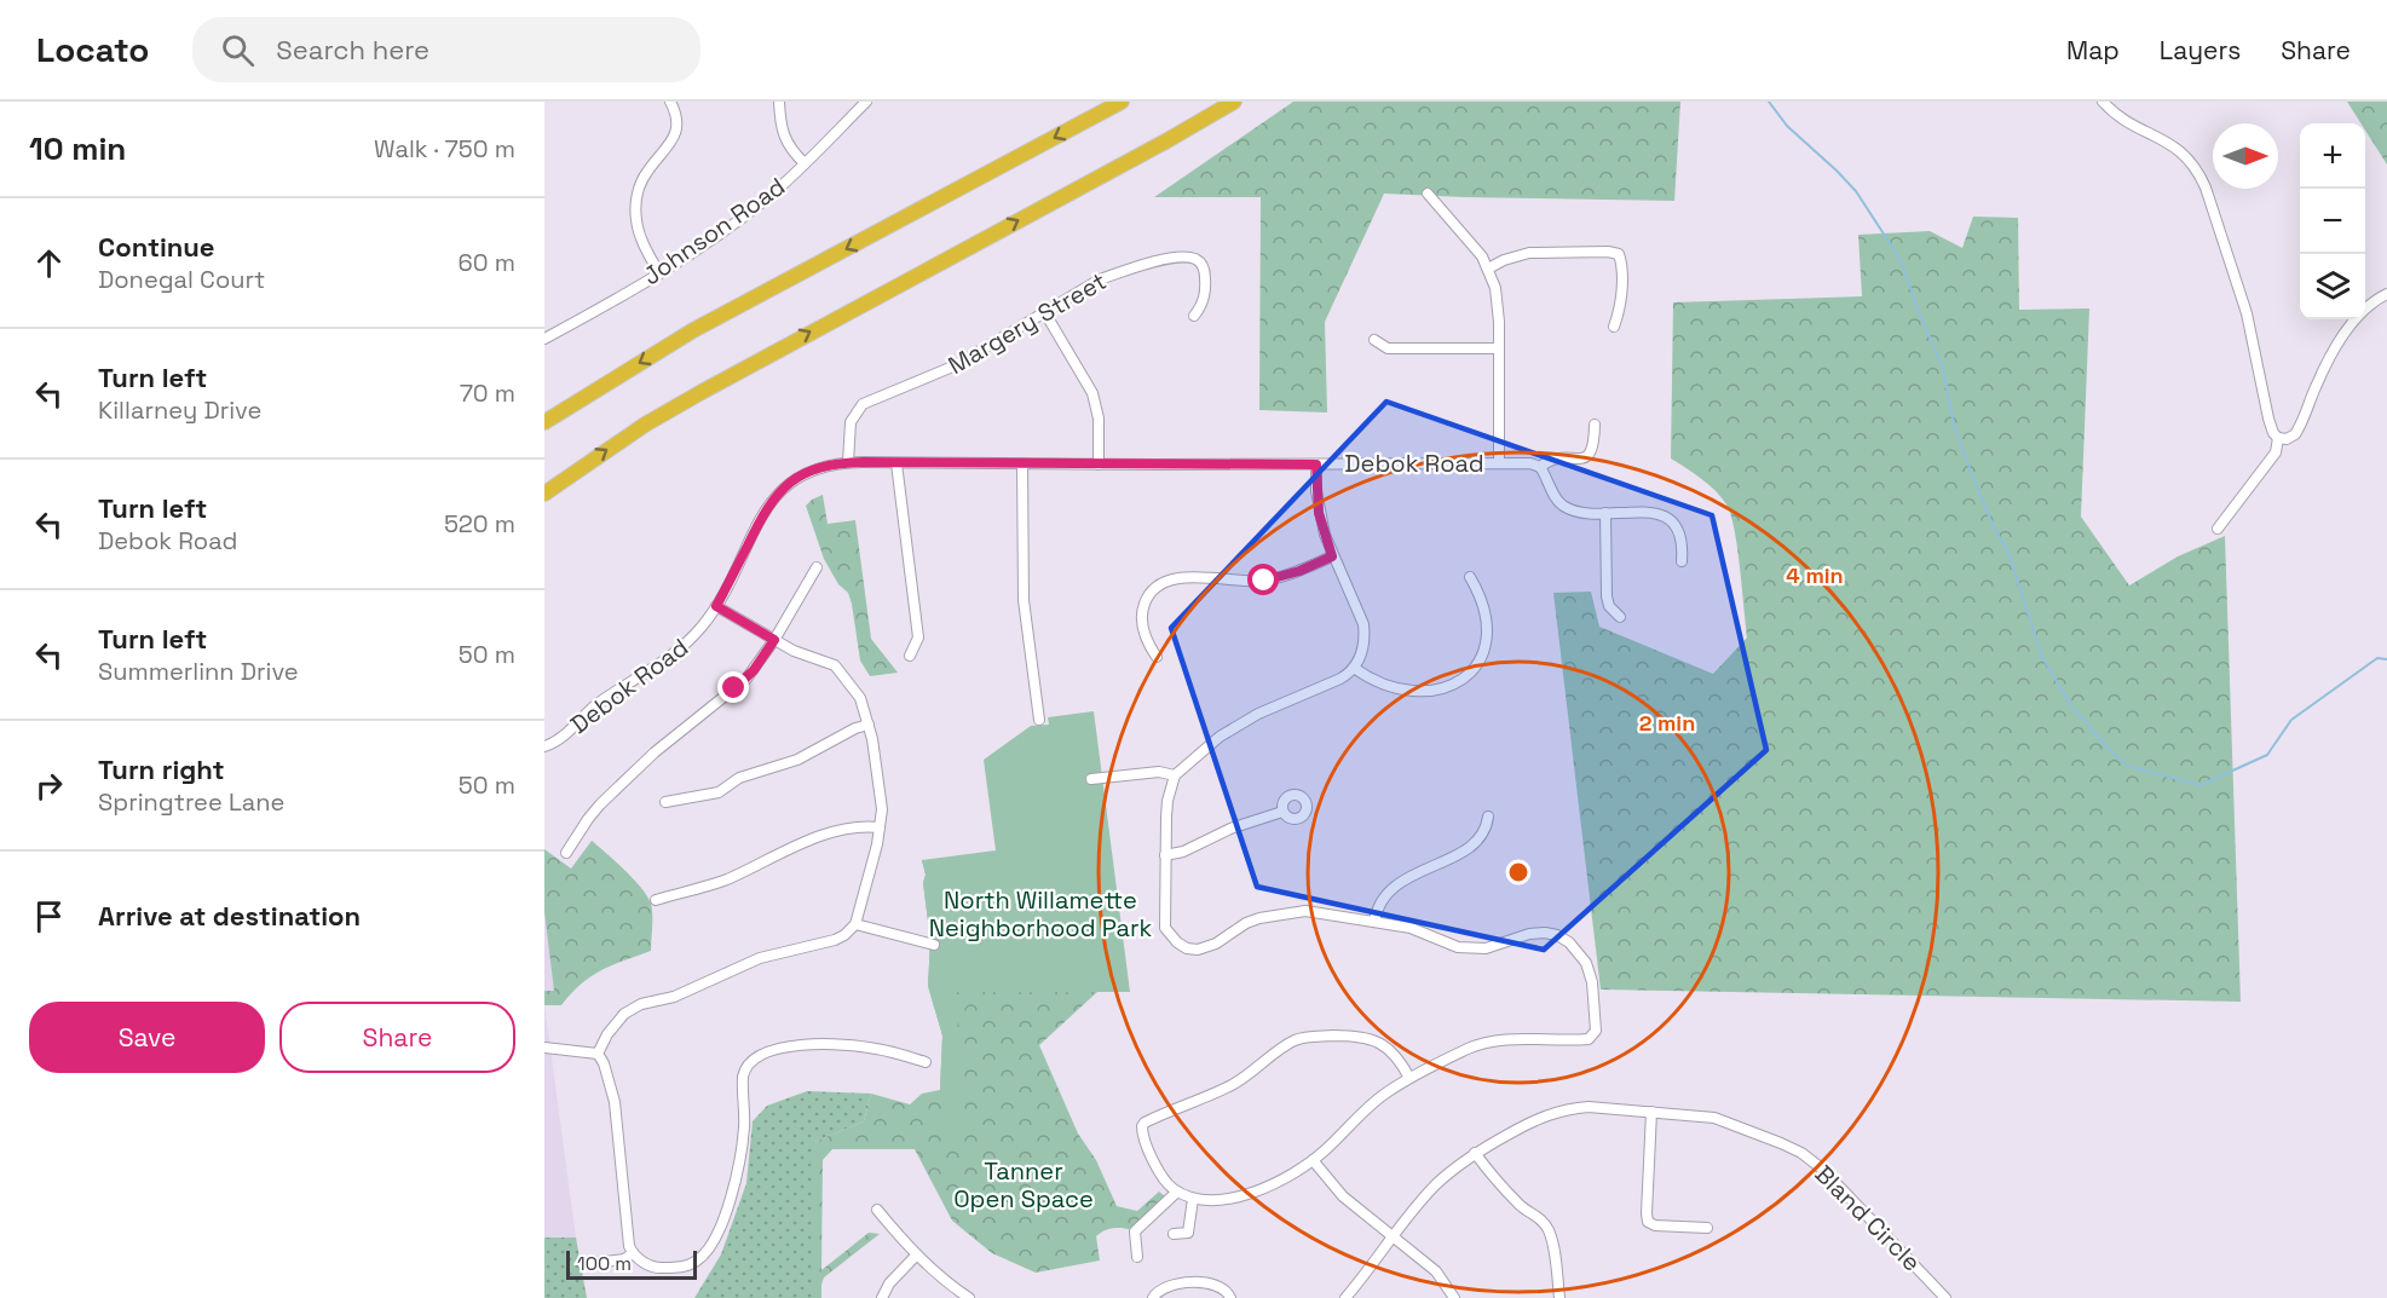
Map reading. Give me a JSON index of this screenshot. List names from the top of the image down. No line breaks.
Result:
{"streets":{"street":["Johnson Road","Margery Street","Debok Road","Bland Circle"]},"crossings":[["Margery Street","Debok Road"]],"parks":["North Willamette Neighborhood Park","Tanner Open Space"],"scale_bar":"100 m","north":"right","page":{"header":"Locato","search":"Search here","nav":["Map","Layers","Share"],"heading":["10 min","Walk · 750 m"],"map_buttons":["+","−"],"list":[["Continue","Donegal Court","60 m"],["Turn left","Killarney Drive","70 m"],["Turn left","Debok Road","520 m"],["Turn left","Summerlinn Drive","50 m"],["Turn right","Springtree Lane","50 m"],"Arrive at destination"],"buttons":["Save","Share"],"scale":"100 m"},"rings":["4 min","2 min"]}
